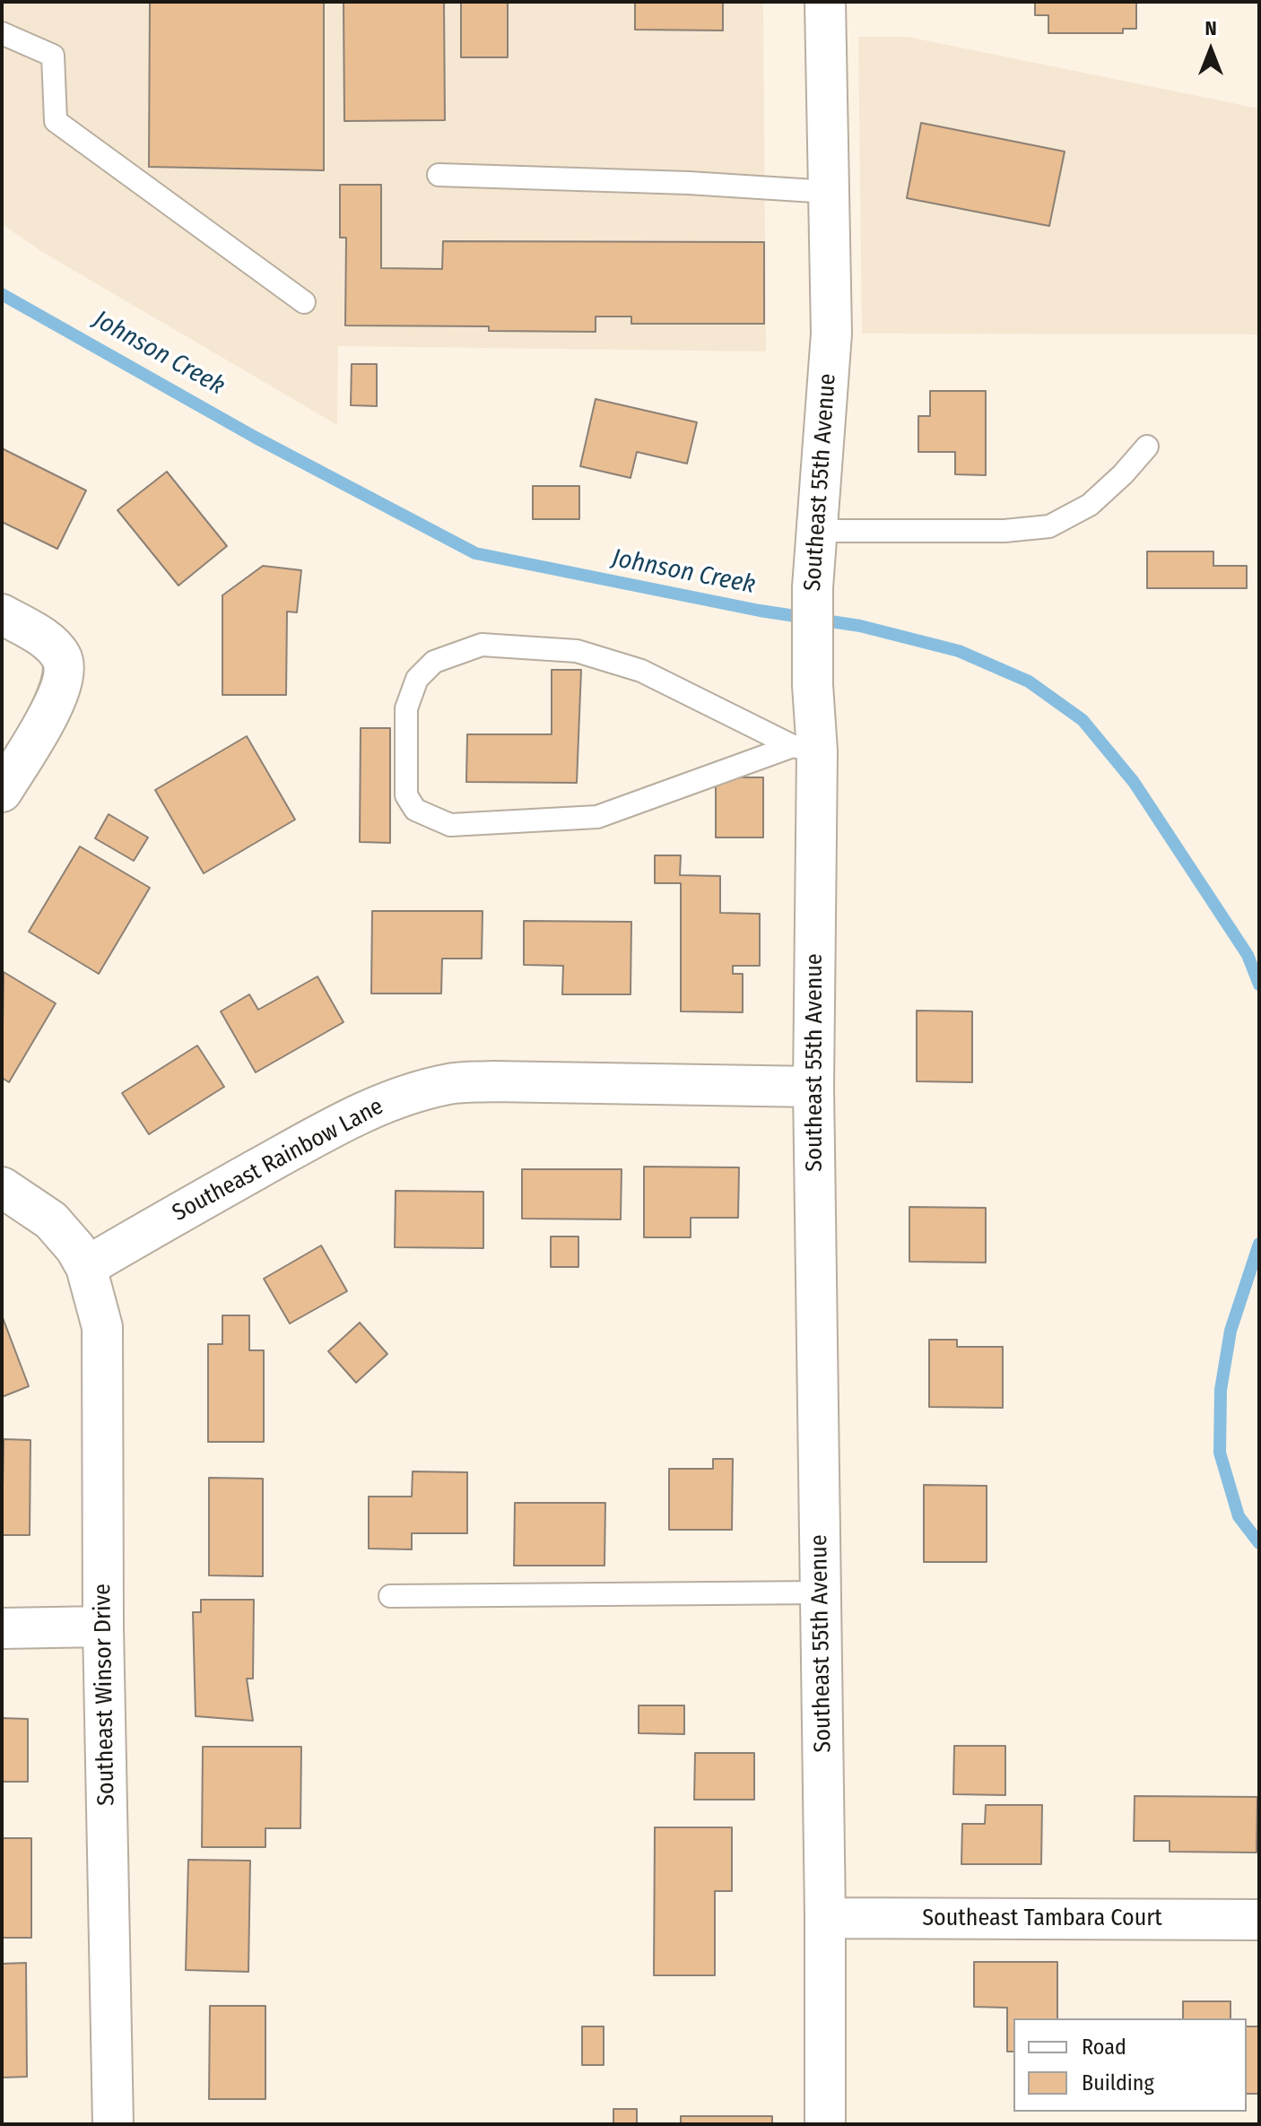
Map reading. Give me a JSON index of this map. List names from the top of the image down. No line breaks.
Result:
{"streets":{"street":["Southeast 55th Avenue","Southeast Rainbow Lane","Southeast Winsor Drive","Southeast Tambara Court"]},"crossings":[["Southeast 55th Avenue","Southeast Rainbow Lane"],["Southeast 55th Avenue","Southeast Tambara Court"],["Southeast Rainbow Lane","Southeast Winsor Drive"]],"water":["Johnson Creek"],"legend":["Road","Building"],"north":"top"}
